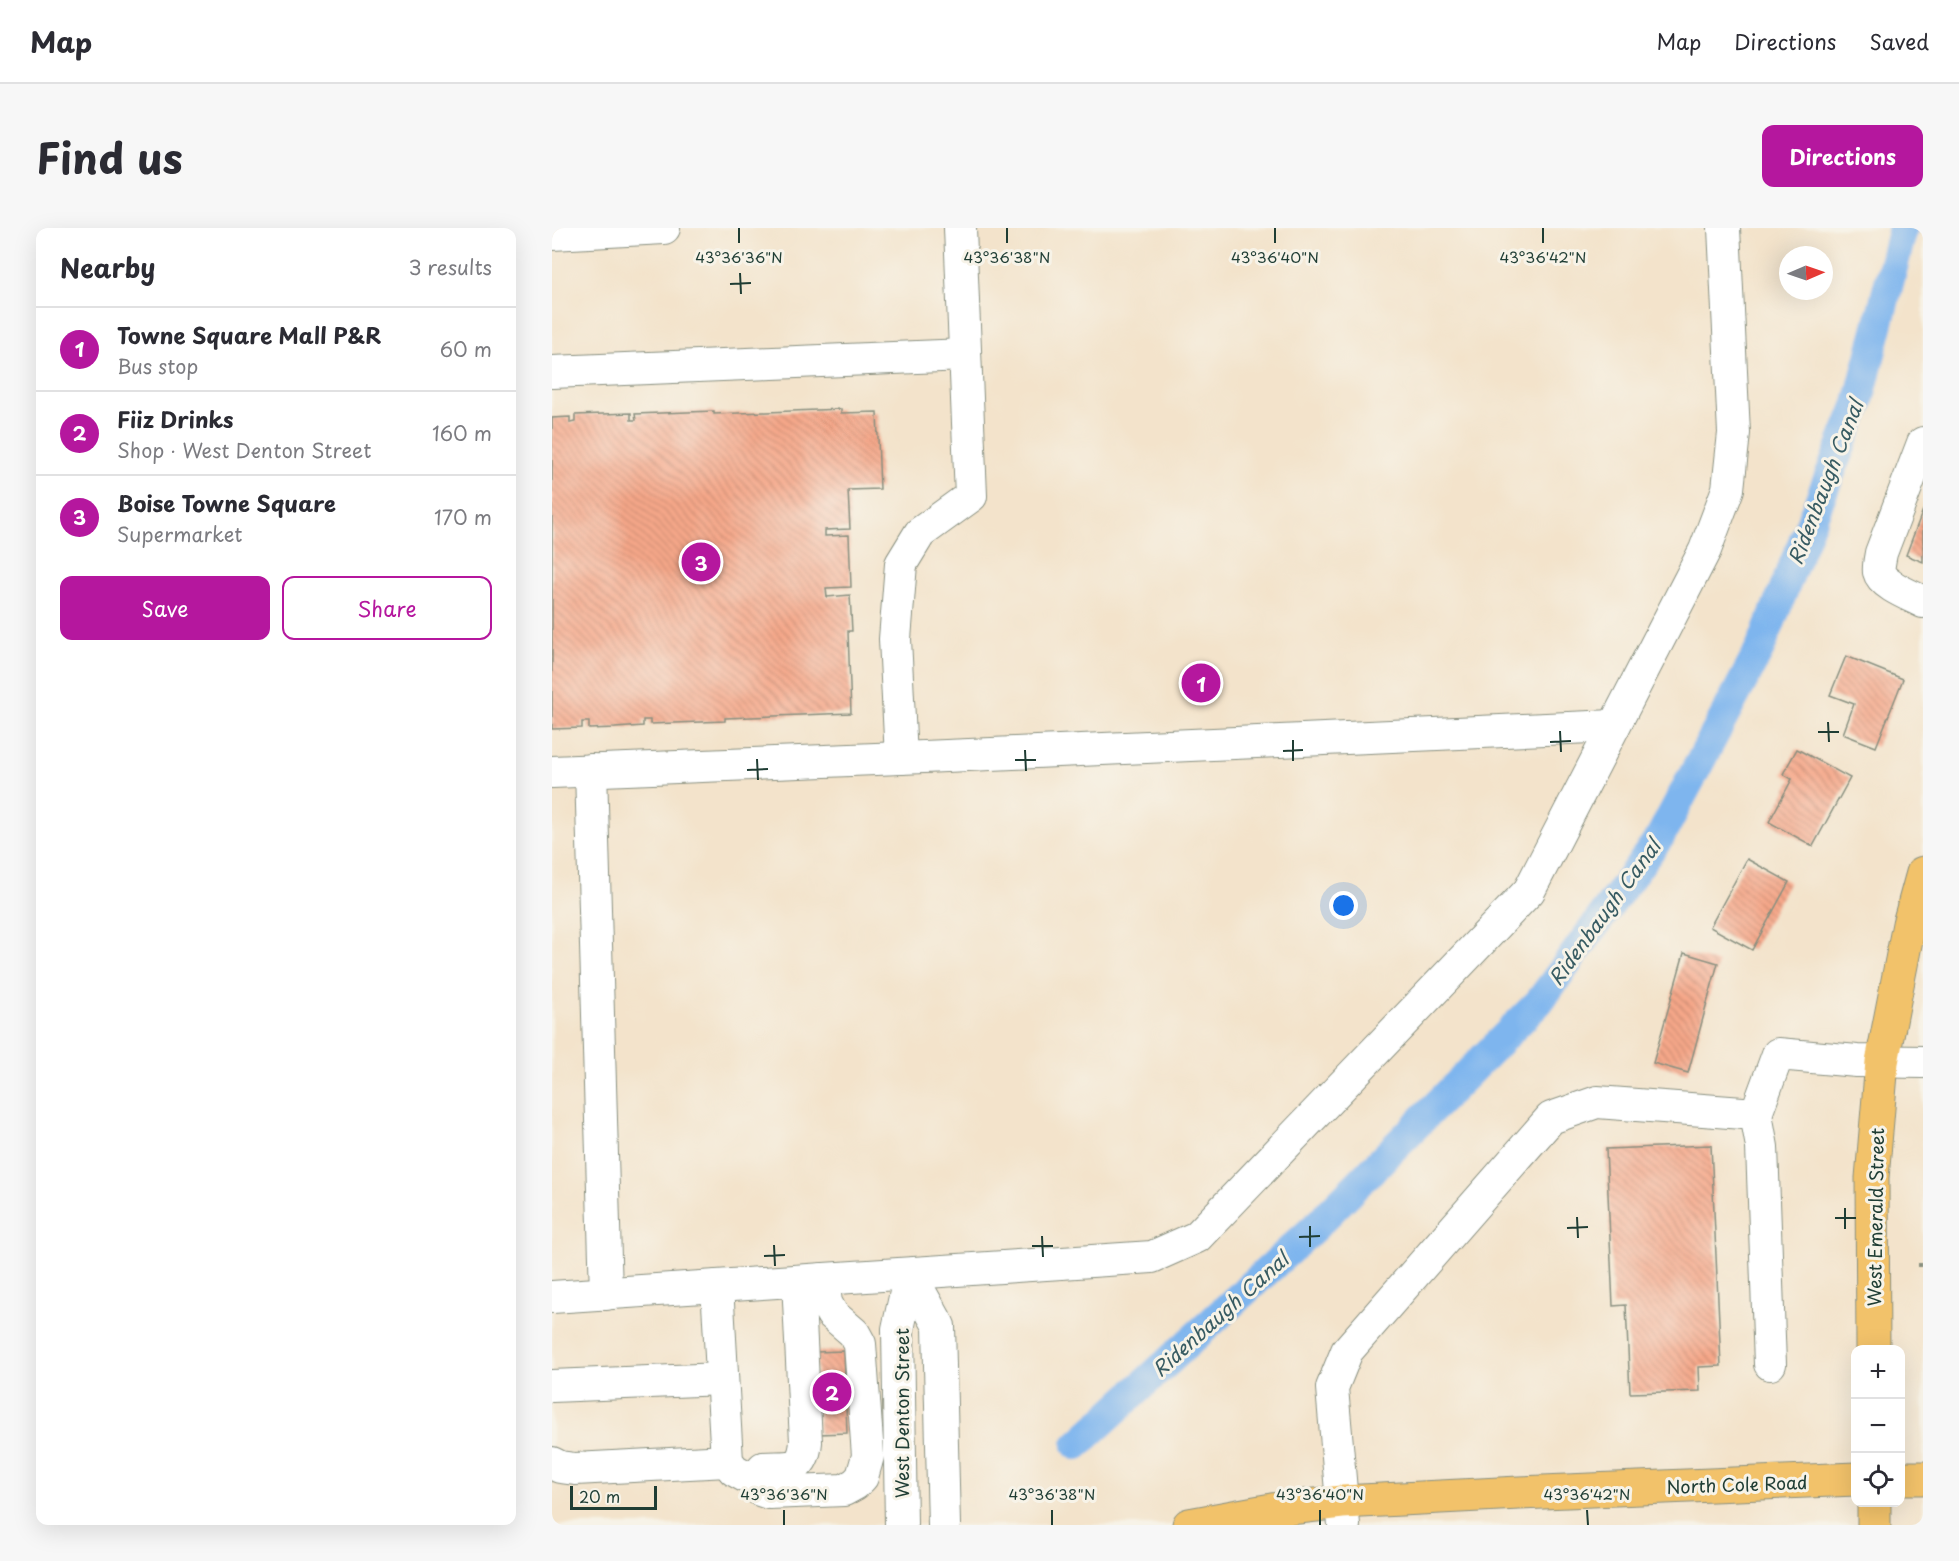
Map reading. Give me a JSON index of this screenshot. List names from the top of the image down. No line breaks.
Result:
{"streets":{"main road":["West Emerald Street","North Cole Road"],"street":["West Denton Street"]},"water":["Ridenbaugh Canal"],"scale_bar":"20 m","north":"right","page":{"header":"Map","nav":["Map","Directions","Saved"],"title":"Find us","buttons":["Directions",["Save","Share"]],"heading":["Nearby","3 results"],"list":[{"mark":"1","name":"Towne Square Mall P&R","note":"Bus stop","value":"60 m"},{"mark":"2","name":"Fiiz Drinks","note":"Shop · West Denton Street","value":"160 m"},{"mark":"3","name":"Boise Towne Square","note":"Supermarket","value":"170 m"}],"pins":["3","1","2"],"map_buttons":["+","−"],"scale":"20 m"},"coordinates":["43°36'36\"N","43°36'38\"N","43°36'40\"N","43°36'42\"N"]}
